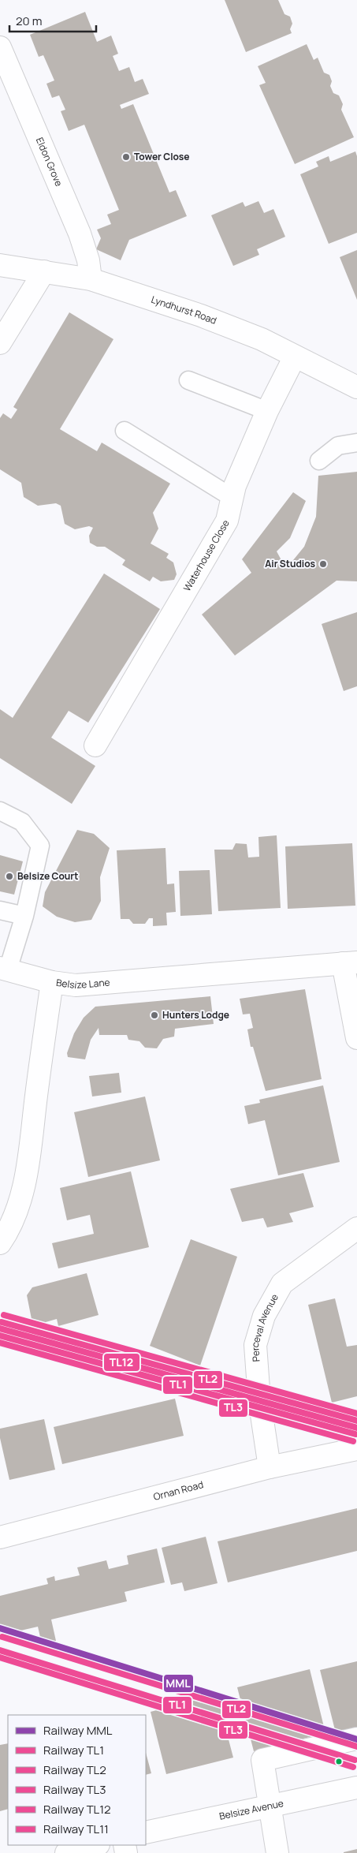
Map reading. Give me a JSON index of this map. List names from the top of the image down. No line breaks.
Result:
{"streets":{"street":["Eldon Grove","Lyndhurst Road","Waterhouse Close","Belsize Lane","Perceval Avenue","Ornan Road","Belsize Avenue"]},"crossings":[["Eldon Grove","Lyndhurst Road"],["Lyndhurst Road","Waterhouse Close"],["Perceval Avenue","Ornan Road"]],"places":["Tower Close","Air Studios","Belsize Court","Hunters Lodge"],"lines":["rail line TL11","rail line TL2","rail line TL12","rail line TL1","rail line TL3","rail line MML"],"legend":["Railway MML","Railway TL1","Railway TL2","Railway TL3","Railway TL12","Railway TL11"],"scale_bar":"20 m"}
